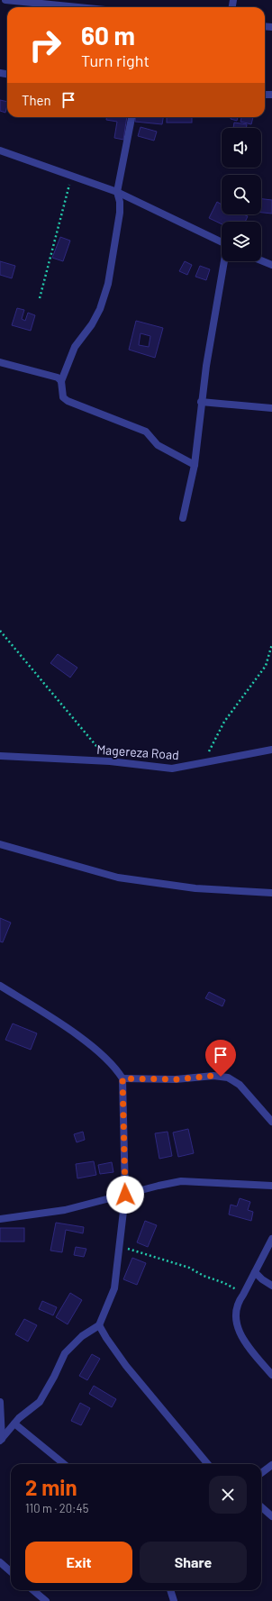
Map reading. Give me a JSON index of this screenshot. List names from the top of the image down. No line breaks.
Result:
{"streets":{"street":["Magereza Road"]},"page":{"turn":["60 m","Turn right"],"then":"Then","heading":["2 min","110 m · 20:45"],"buttons":["Exit","Share"]}}
